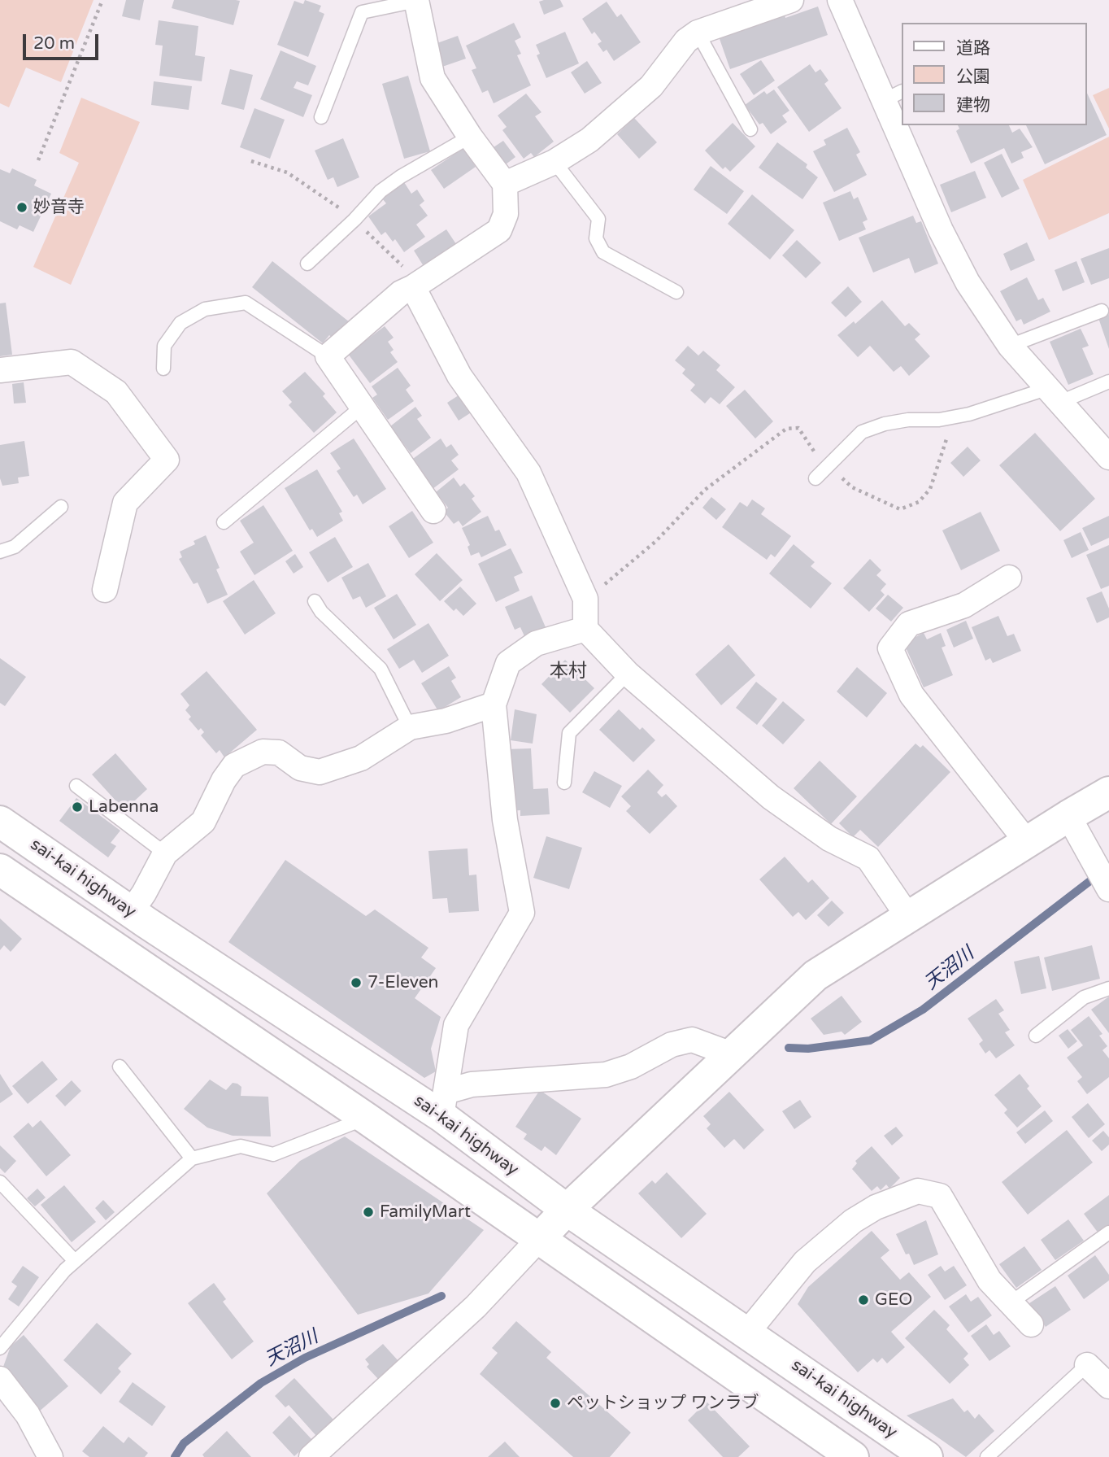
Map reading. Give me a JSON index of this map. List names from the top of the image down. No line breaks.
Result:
{"streets":{"main road":["sai-kai highway"]},"districts":["本村"],"water":["天沼川"],"places":["妙音寺","Labenna","7-Eleven","FamilyMart","GEO","ペットショップ ワンラブ"],"legend":["道路","公園","建物"],"scale_bar":"20 m"}
